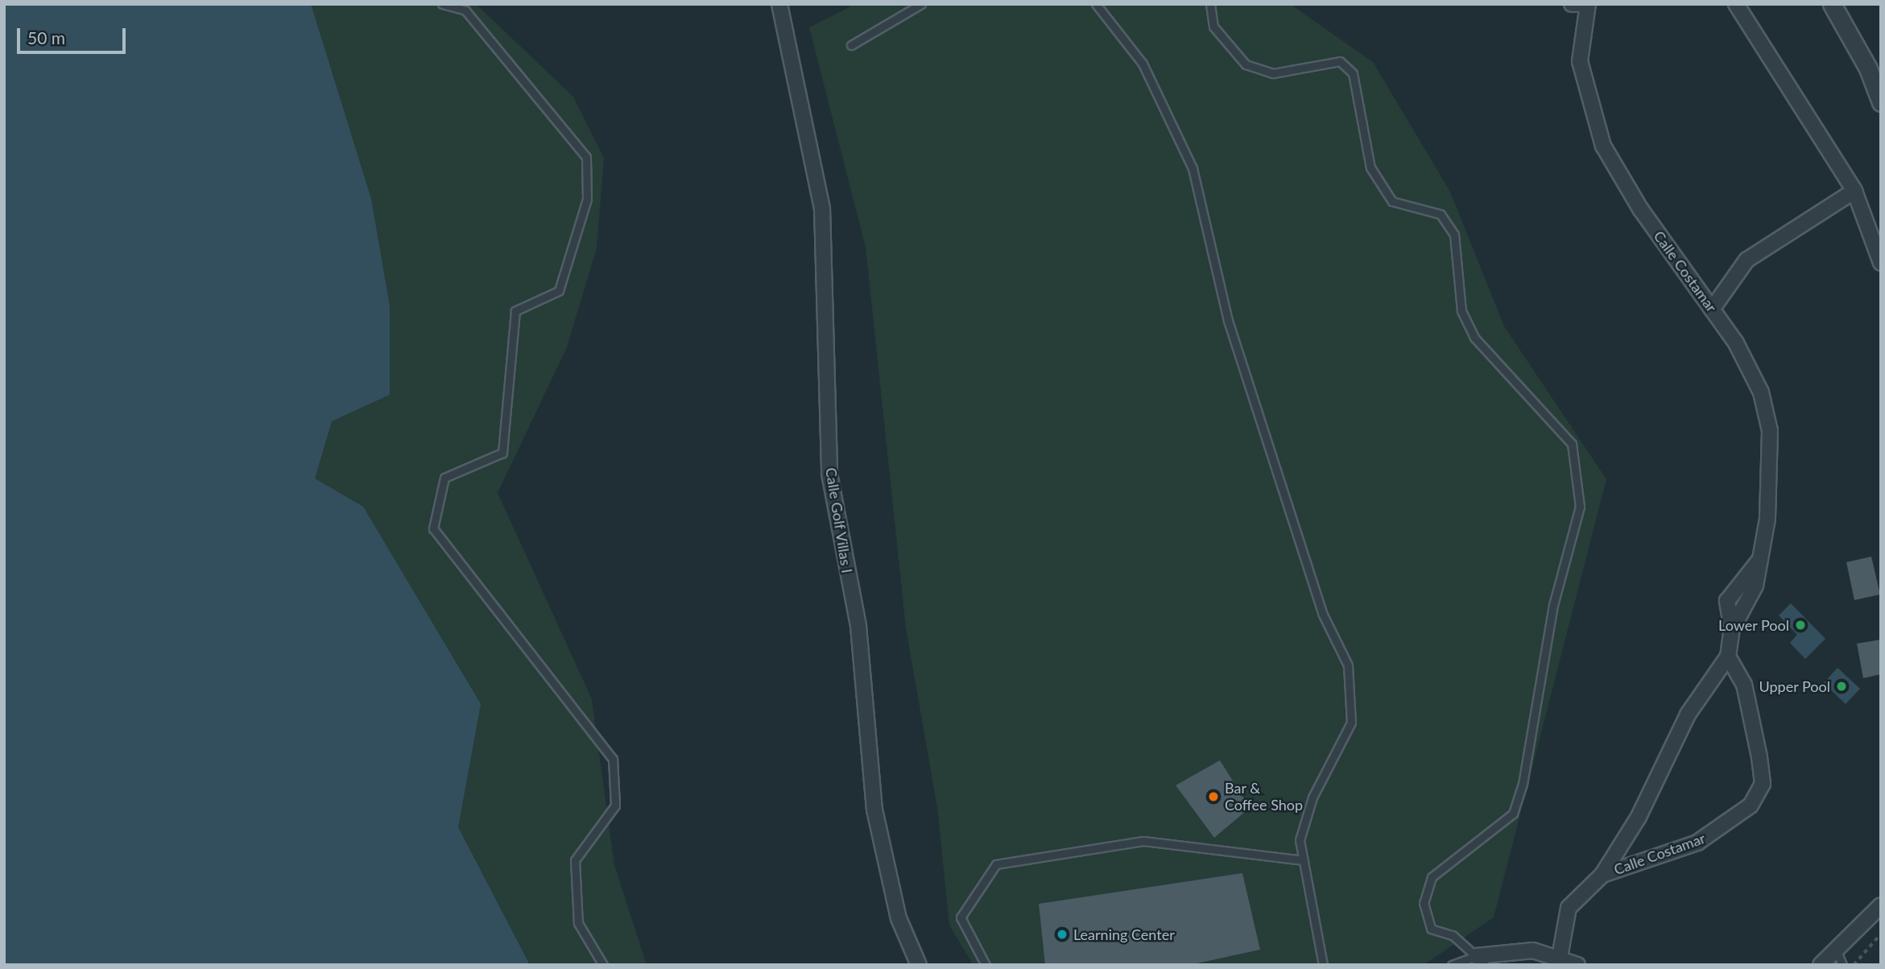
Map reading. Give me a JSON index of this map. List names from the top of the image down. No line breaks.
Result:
{"streets":{"street":["Calle Costamar","Calle Golf Villas I"]},"places":["Lower Pool","Upper Pool","Bar & Coffee Shop","Learning Center"],"scale_bar":"50 m"}
